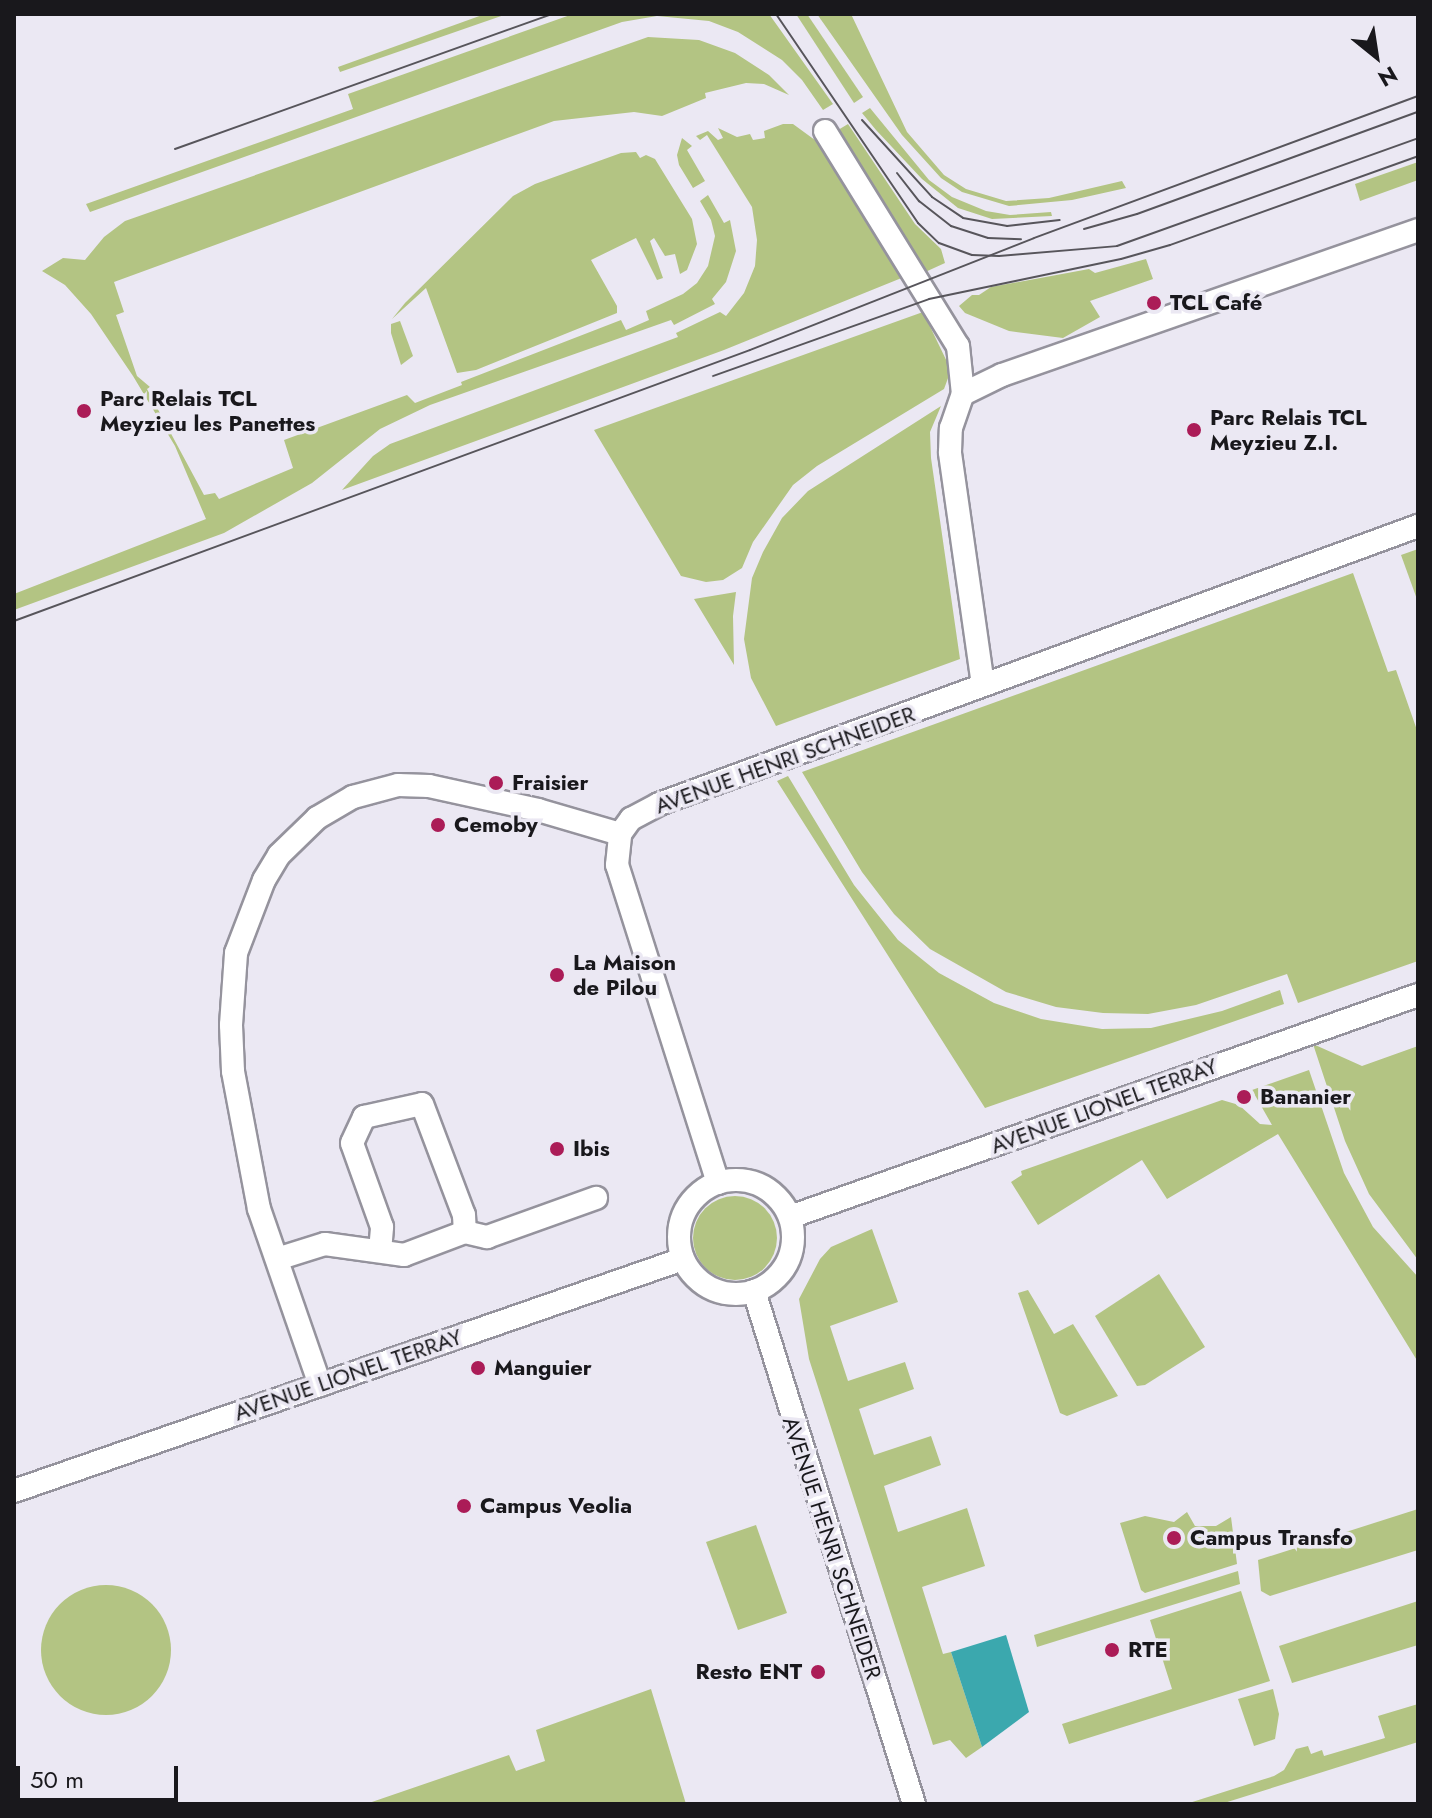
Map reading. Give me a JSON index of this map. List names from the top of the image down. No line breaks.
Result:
{"streets":{"street":["AVENUE HENRI SCHNEIDER","AVENUE LIONEL TERRAY"]},"crossings":[["AVENUE HENRI SCHNEIDER","AVENUE LIONEL TERRAY"]],"places":["TCL Café","Parc Relais TCL Meyzieu les Panettes","Parc Relais TCL Meyzieu Z.I.","Fraisier","Cemoby","La Maison de Pilou","Bananier","Ibis","Manguier","Campus Veolia","Campus Transfo","RTE","Resto ENT"],"scale_bar":"50 m","north":"bottom right"}
